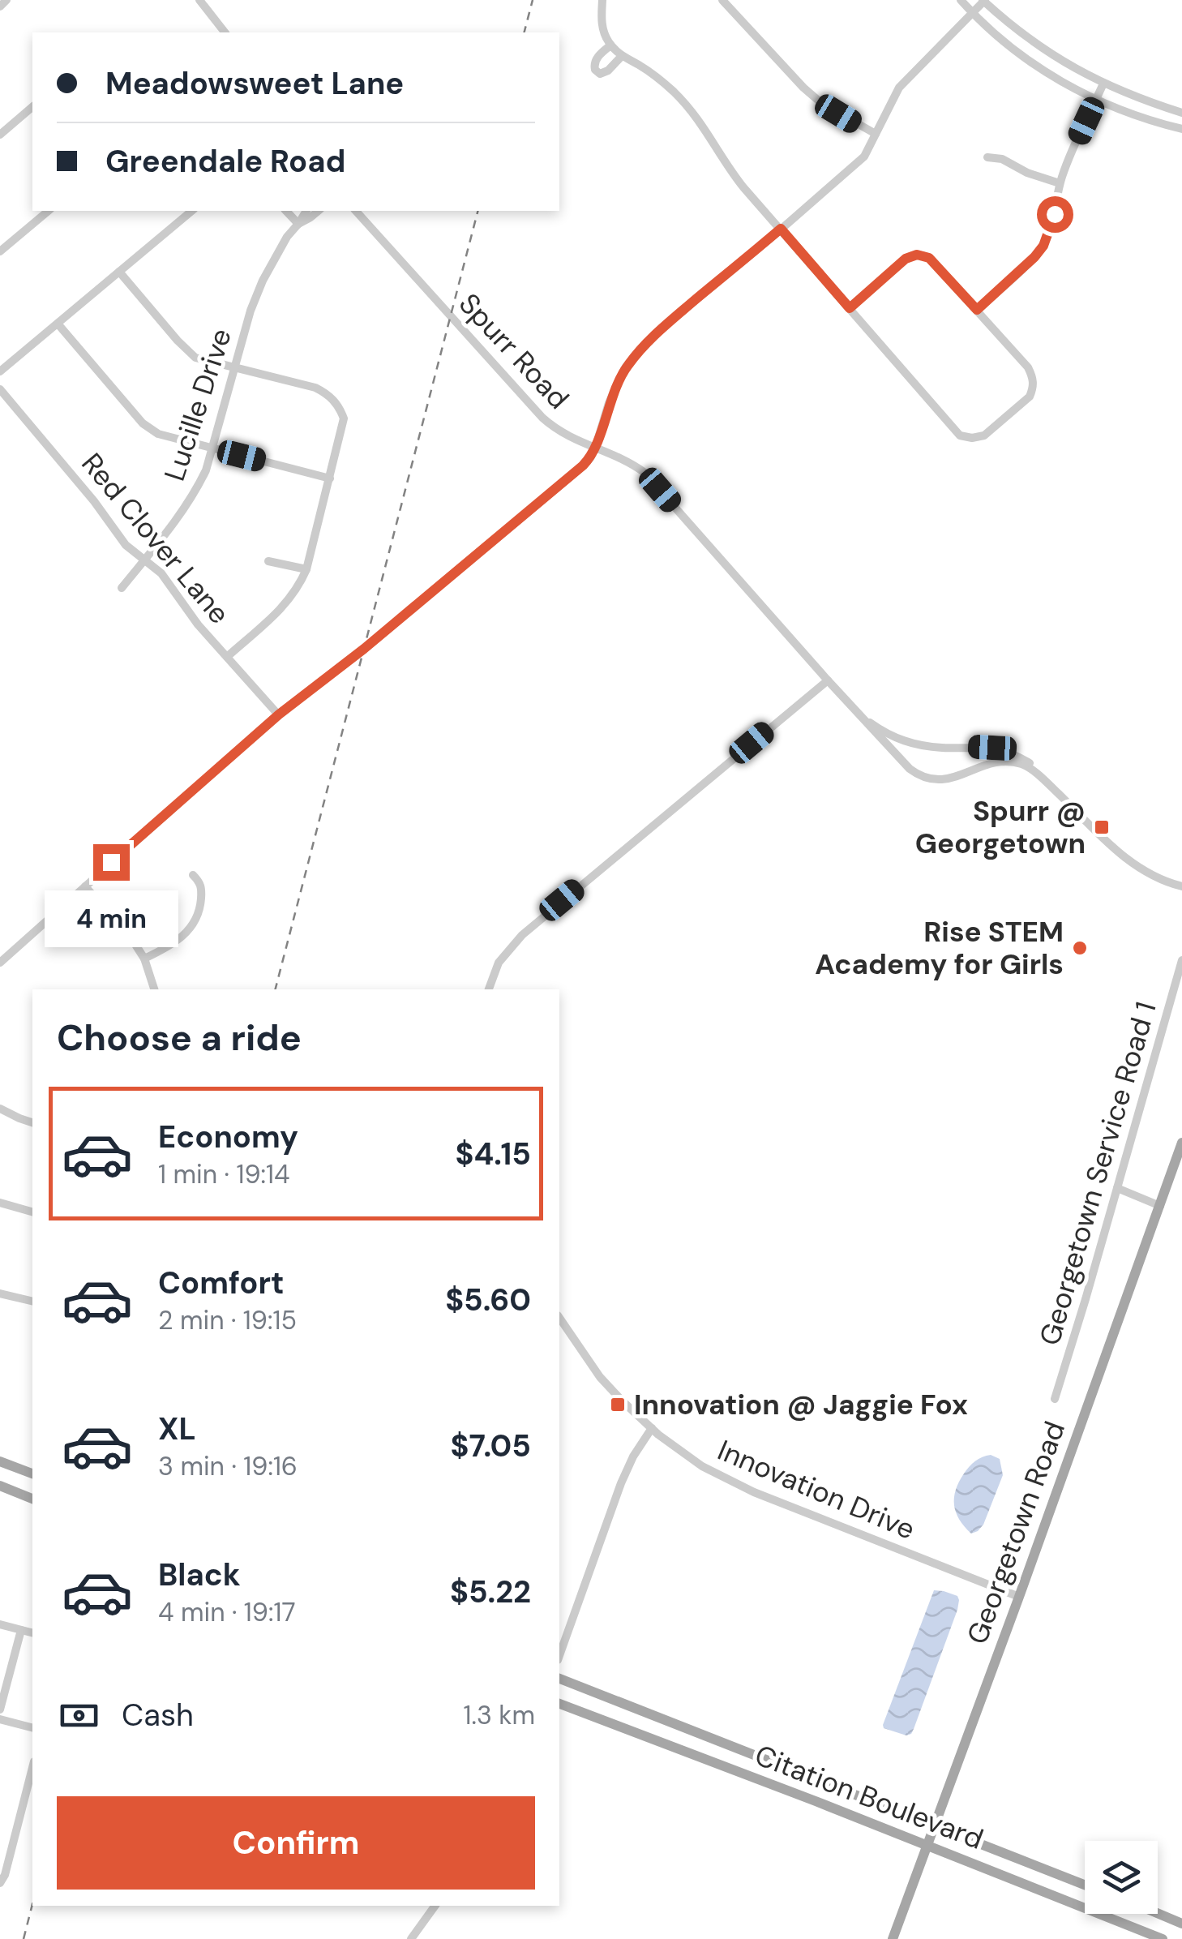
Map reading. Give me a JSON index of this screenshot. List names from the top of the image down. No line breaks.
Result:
{"streets":{"main road":["Georgetown Road","Citation Boulevard"],"street":["Spurr Road","Lucille Drive","Red Clover Lane","Georgetown Service Road 1","Innovation Drive"]},"crossings":[["Lucille Drive","Red Clover Lane"],["Innovation Drive","Georgetown Road"],["Georgetown Road","Citation Boulevard"]],"places":{"transit":["Spurr @ Georgetown","Innovation @ Jaggie Fox"],"other":["Rise STEM Academy for Girls"]},"page":{"banner":["Meadowsweet Lane","Greendale Road"],"bubble":"4 min","heading":"Choose a ride","list":[{"name":"Economy","note":"1 min · 19:14","value":"$4.15"},{"name":"Comfort","note":"2 min · 19:15","value":"$5.60"},{"name":"XL","note":"3 min · 19:16","value":"$7.05"},{"name":"Black","note":"4 min · 19:17","value":"$5.22"}],"pay":["Cash","1.3 km"],"buttons":"Confirm"}}
